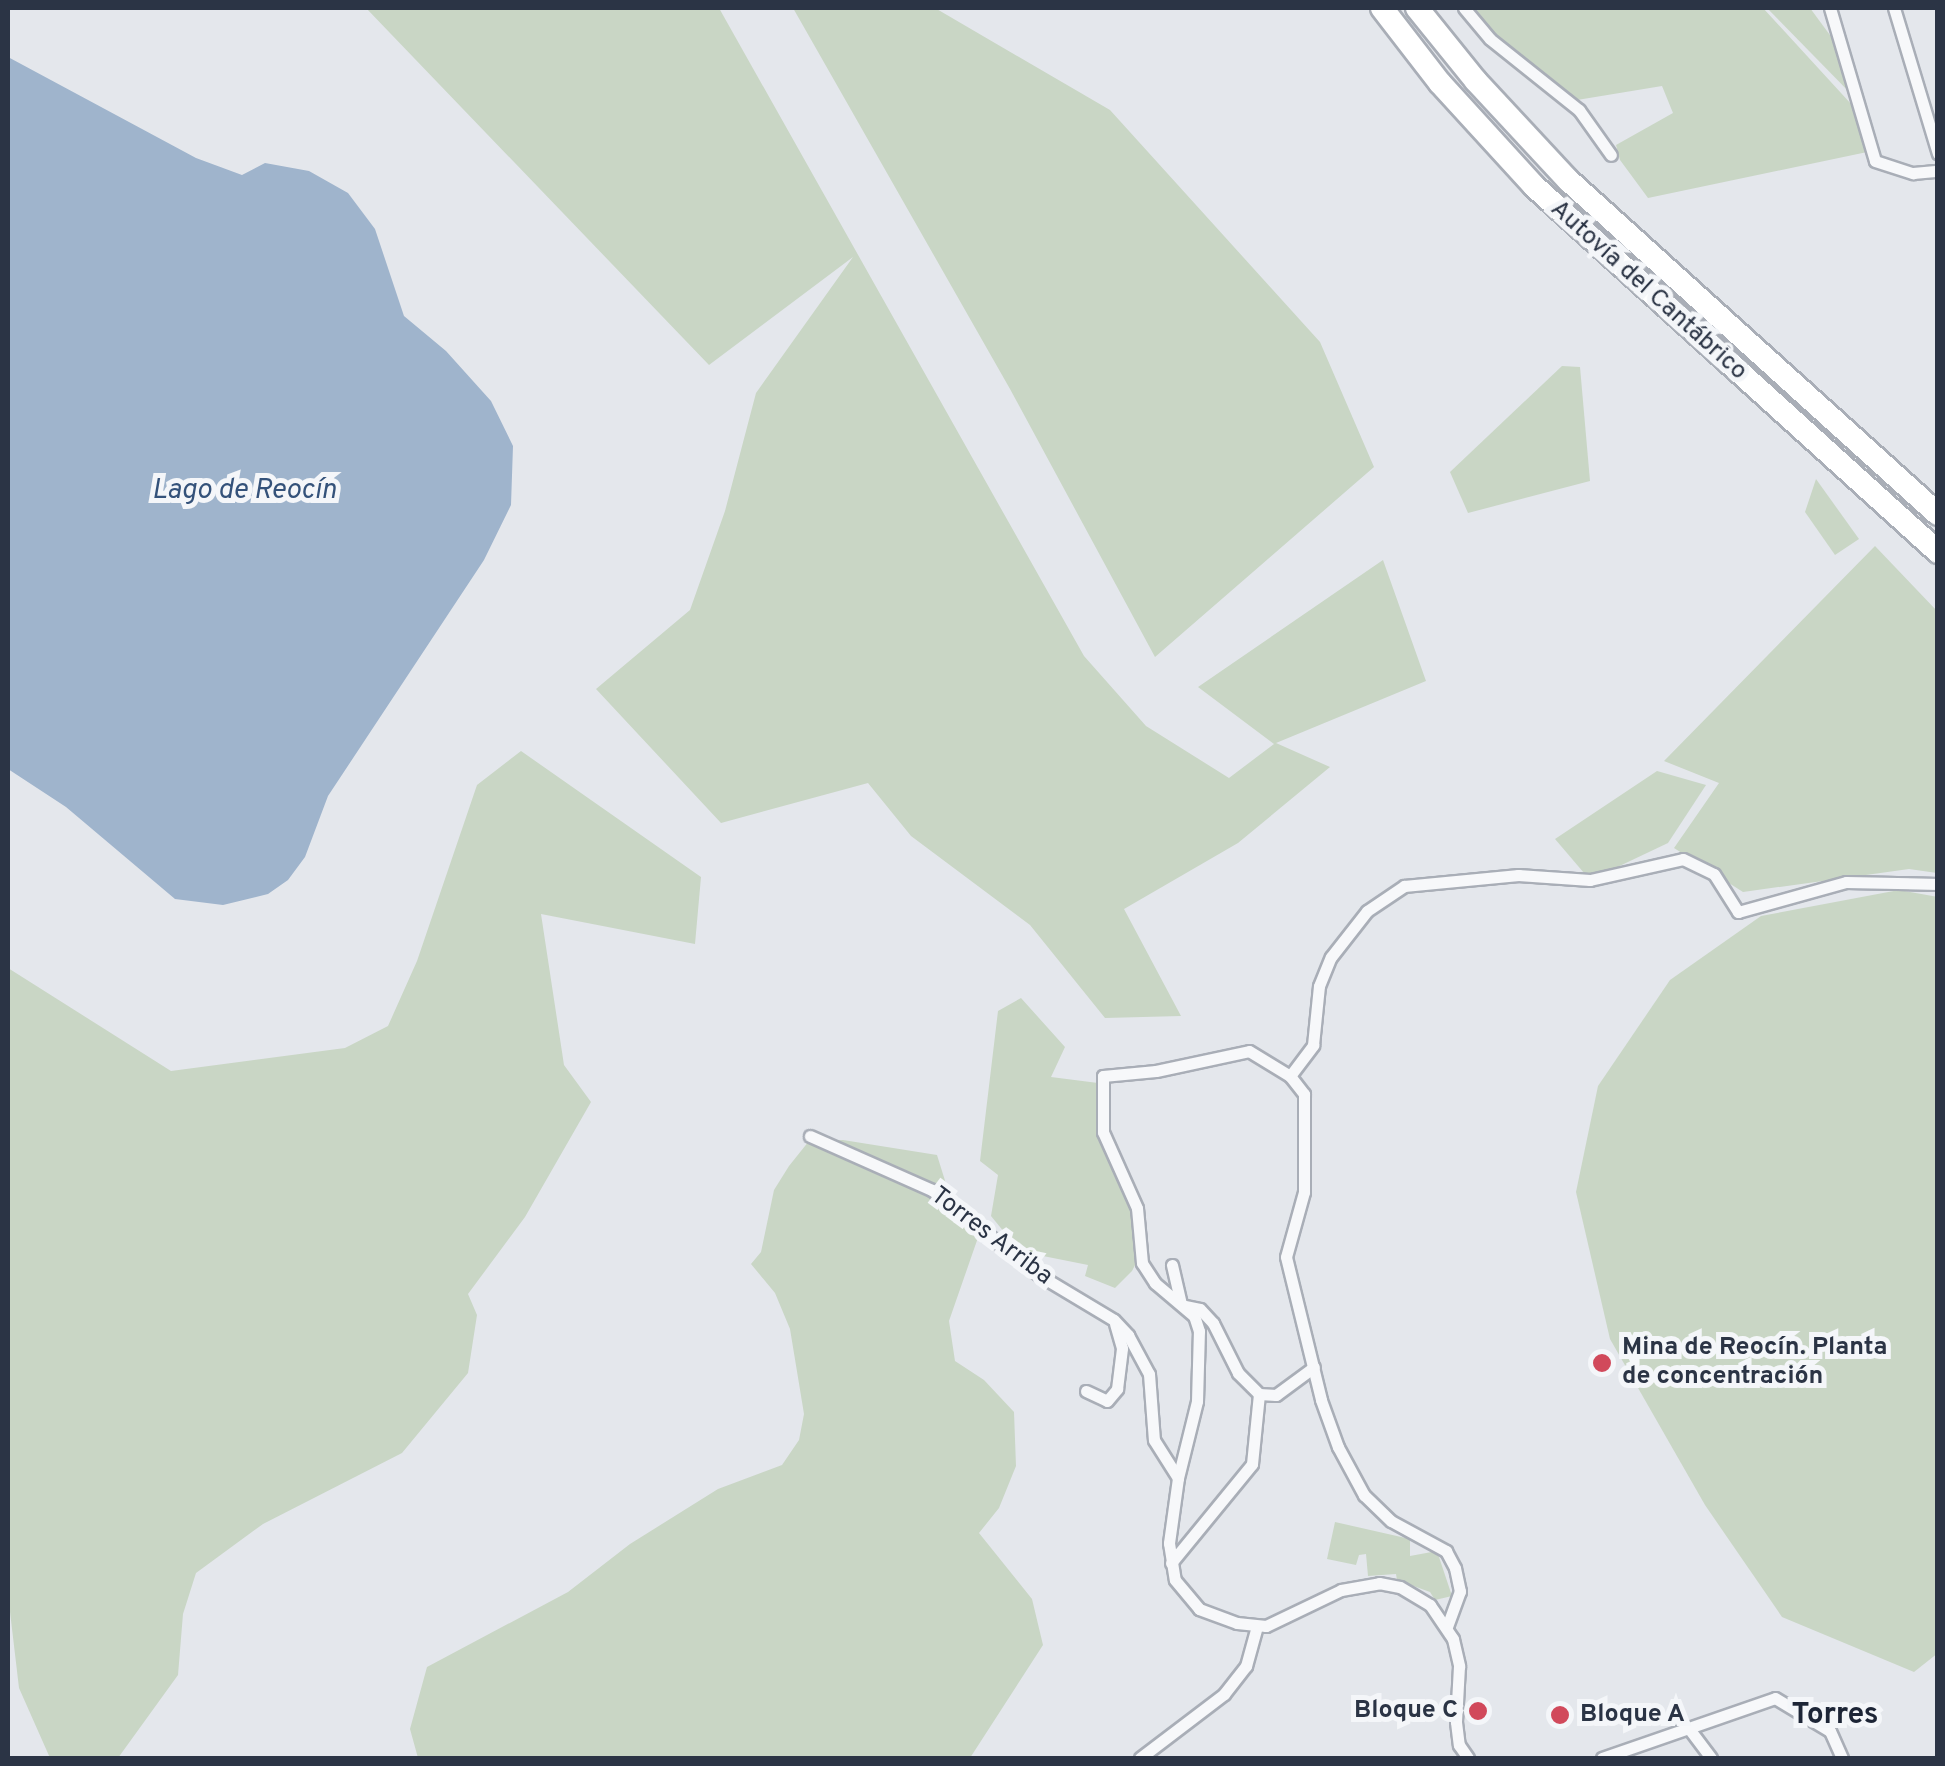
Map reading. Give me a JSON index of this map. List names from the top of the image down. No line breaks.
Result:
{"streets":{"highway":["Autovía del Cantábrico"],"street":["Torres Arriba"]},"districts":["Torres"],"water":["Lago de Reocín"],"places":["Mina de Reocín. Planta de concentración","Bloque C","Bloque A"]}
